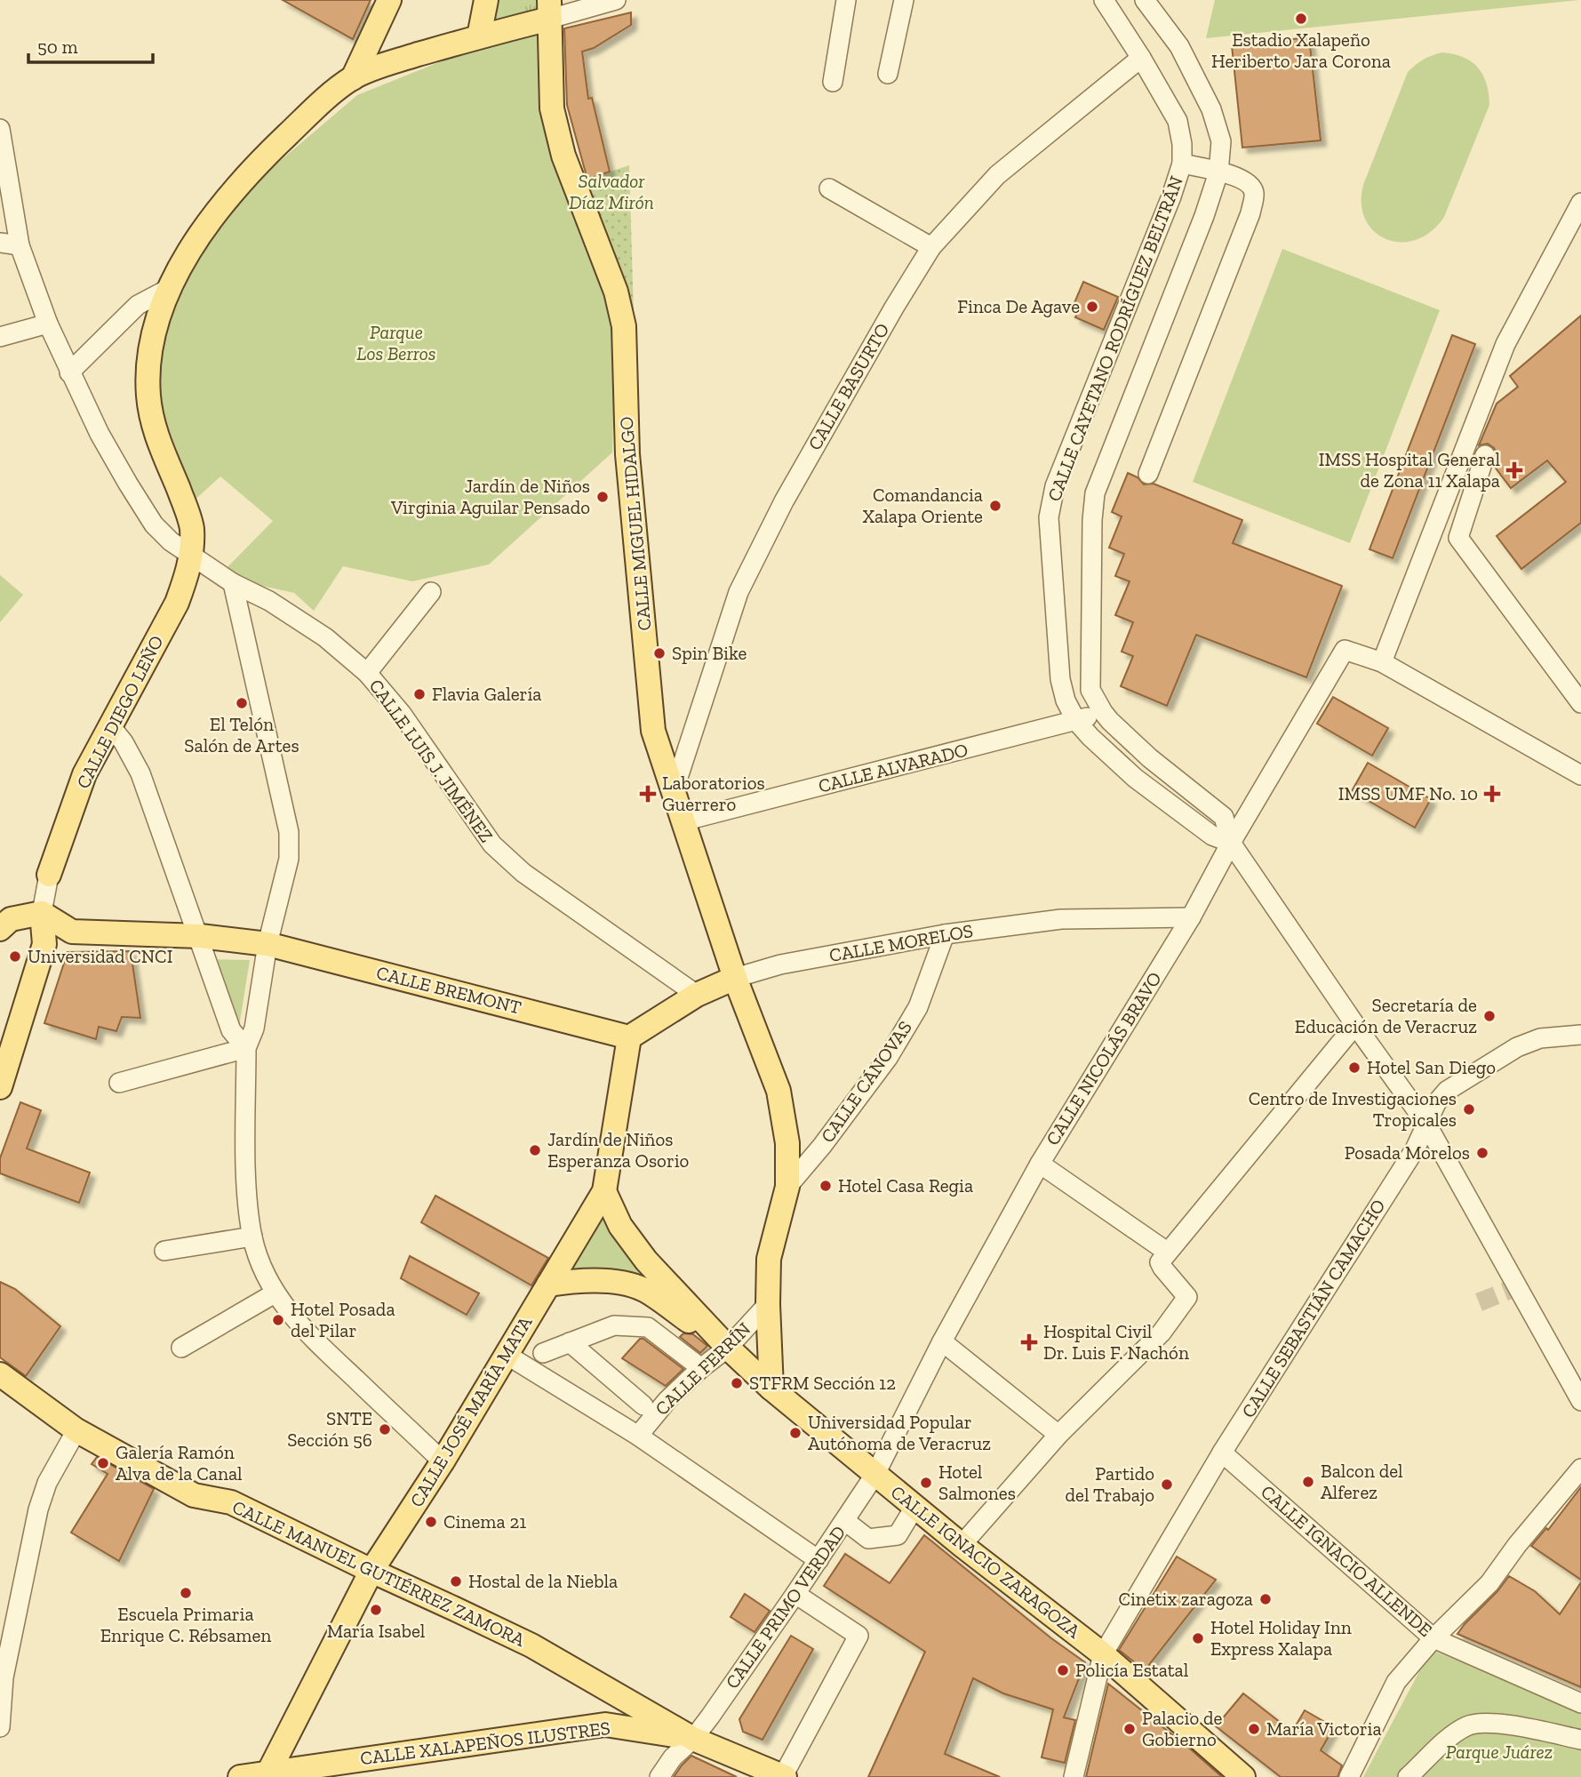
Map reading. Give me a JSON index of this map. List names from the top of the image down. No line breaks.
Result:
{"streets":{"main road":["CALLE MIGUEL HIDALGO","CALLE DIEGO LEÑO","CALLE MORELOS","CALLE BREMONT","CALLE JOSÉ MARÍA MATA","CALLE IGNACIO ZARAGOZA","CALLE MANUEL GUTIÉRREZ ZAMORA","CALLE XALAPEÑOS ILUSTRES"],"street":["CALLE CAYETANO RODRÍGUEZ BELTRÁN","CALLE BASURTO","CALLE LUIS J. JIMÉNEZ","CALLE ALVARADO","CALLE NICOLÁS BRAVO","CALLE CÁNOVAS","CALLE SEBASTIÁN CAMACHO","CALLE FERRÍN","CALLE IGNACIO ALLENDE","CALLE PRIMO VERDAD"]},"crossings":[["CALLE CAYETANO RODRÍGUEZ BELTRÁN","CALLE BASURTO"],["CALLE CAYETANO RODRÍGUEZ BELTRÁN","CALLE ALVARADO"],["CALLE CAYETANO RODRÍGUEZ BELTRÁN","CALLE NICOLÁS BRAVO"],["CALLE CAYETANO RODRÍGUEZ BELTRÁN","CALLE SEBASTIÁN CAMACHO"],["CALLE BASURTO","CALLE MIGUEL HIDALGO"],["CALLE MIGUEL HIDALGO","CALLE DIEGO LEÑO"],["CALLE MIGUEL HIDALGO","CALLE ALVARADO"],["CALLE MIGUEL HIDALGO","CALLE MORELOS"],["CALLE MIGUEL HIDALGO","CALLE CÁNOVAS"],["CALLE MIGUEL HIDALGO","CALLE FERRÍN"],["CALLE MIGUEL HIDALGO","CALLE IGNACIO ZARAGOZA"],["CALLE DIEGO LEÑO","CALLE LUIS J. JIMÉNEZ"],["CALLE DIEGO LEÑO","CALLE BREMONT"],["CALLE LUIS J. JIMÉNEZ","CALLE MORELOS"],["CALLE MORELOS","CALLE BREMONT"],["CALLE MORELOS","CALLE NICOLÁS BRAVO"],["CALLE MORELOS","CALLE CÁNOVAS"],["CALLE MORELOS","CALLE JOSÉ MARÍA MATA"],["CALLE BREMONT","CALLE JOSÉ MARÍA MATA"],["CALLE NICOLÁS BRAVO","CALLE IGNACIO ZARAGOZA"],["CALLE NICOLÁS BRAVO","CALLE PRIMO VERDAD"],["CALLE SEBASTIÁN CAMACHO","CALLE IGNACIO ALLENDE"],["CALLE SEBASTIÁN CAMACHO","CALLE IGNACIO ZARAGOZA"],["CALLE FERRÍN","CALLE IGNACIO ZARAGOZA"],["CALLE JOSÉ MARÍA MATA","CALLE IGNACIO ZARAGOZA"],["CALLE JOSÉ MARÍA MATA","CALLE MANUEL GUTIÉRREZ ZAMORA"],["CALLE JOSÉ MARÍA MATA","CALLE XALAPEÑOS ILUSTRES"],["CALLE IGNACIO ZARAGOZA","CALLE PRIMO VERDAD"],["CALLE MANUEL GUTIÉRREZ ZAMORA","CALLE PRIMO VERDAD"],["CALLE MANUEL GUTIÉRREZ ZAMORA","CALLE XALAPEÑOS ILUSTRES"],["CALLE PRIMO VERDAD","CALLE XALAPEÑOS ILUSTRES"]],"parks":["Salvador Díaz Mirón","Parque Los Berros","Parque Juárez"],"places":{"other":["Estadio Xalapeño Heriberto Jara Corona","Finca De Agave","Jardín de Niños Virginia Aguilar Pensado","Comandancia Xalapa Oriente","Spin Bike","Flavia Galería","El Telón Salón de Artes","Universidad CNCI","Secretaría de Educación de Veracruz","Hotel San Diego","Centro de Investigaciones Tropicales","Jardín de Niños Esperanza Osorio","Posada Morelos","Hotel Casa Regia","Hotel Posada del Pilar","STFRM Sección 12","SNTE Sección 56","Universidad Popular Autónoma de Veracruz","Galería Ramón Alva de la Canal","Balcon del Alferez","Hotel Salmones","Partido del Trabajo","Cinema 21","Hostal de la Niebla","Escuela Primaria Enrique C. Rébsamen","Cinetix zaragoza","María Isabel","Hotel Holiday Inn Express Xalapa","Policía Estatal","Palacio de Gobierno","María Victoria"],"health":["IMSS Hospital General de Zona 11 Xalapa","Laboratorios Guerrero","IMSS UMF No. 10","Hospital Civil Dr. Luis F. Nachón"]},"scale_bar":"50 m"}
